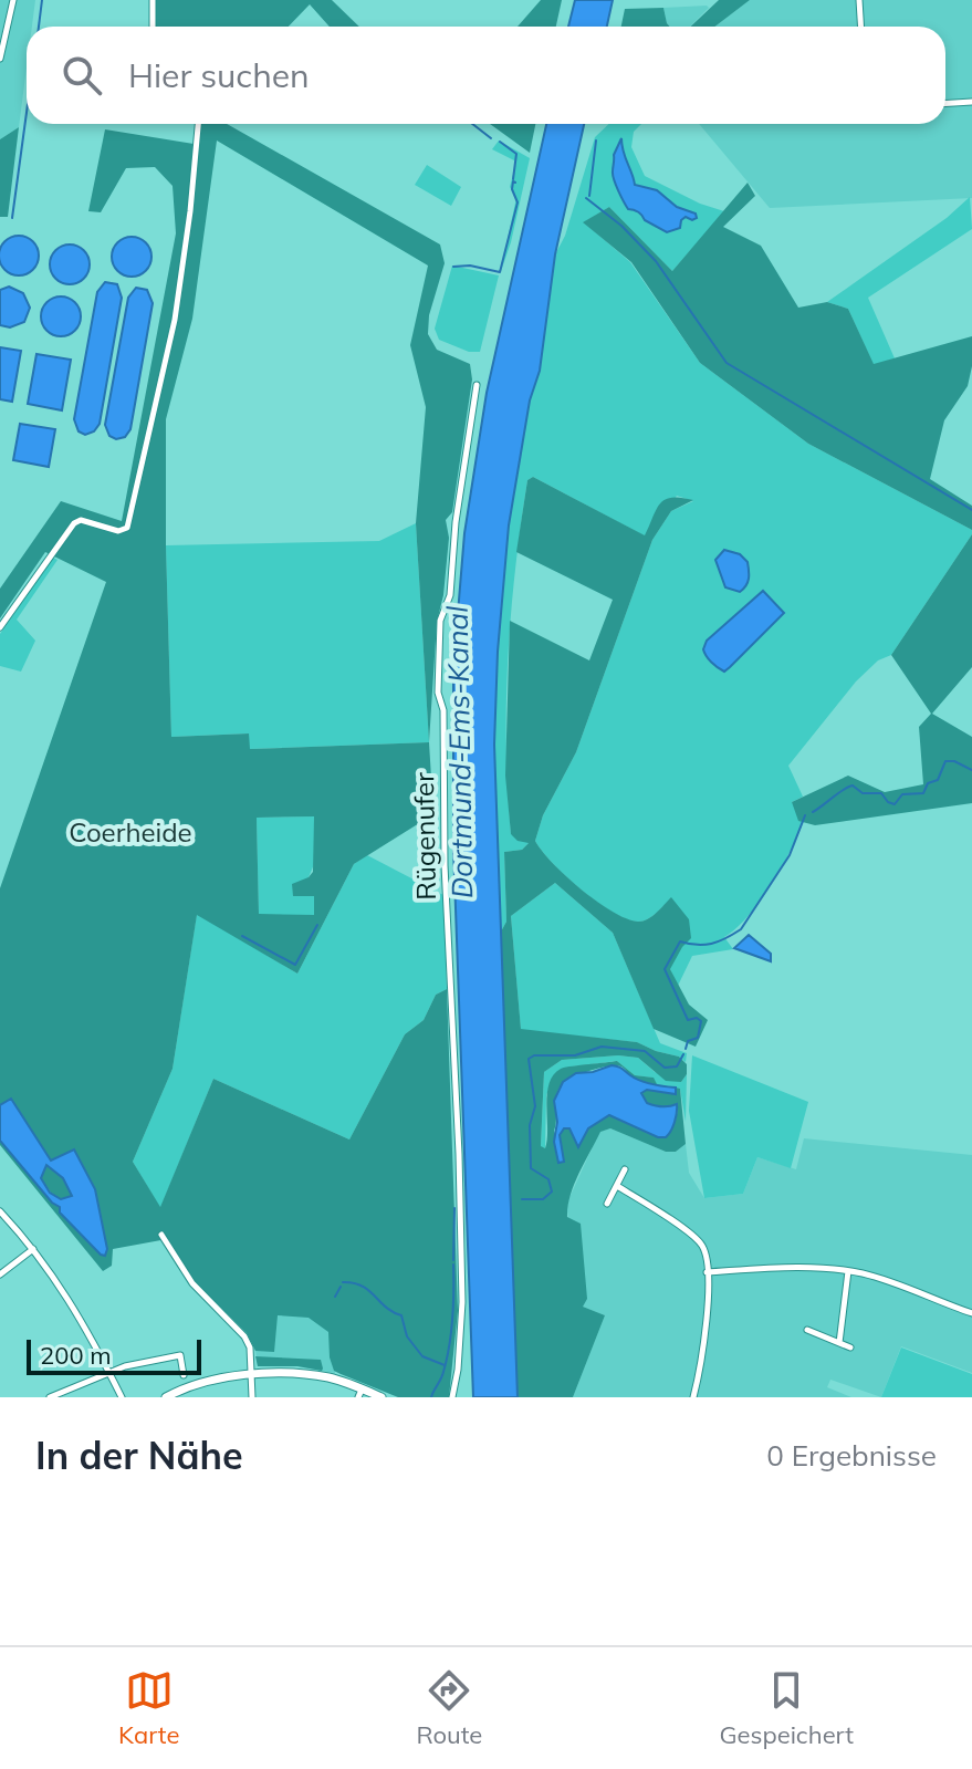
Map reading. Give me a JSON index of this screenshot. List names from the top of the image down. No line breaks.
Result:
{"streets":{"street":["Rügenufer"]},"water":["Dortmund-Ems-Kanal"],"parks":["Coerheide"],"scale_bar":"200 m","page":{"search":"Hier suchen","scale":"200 m","heading":["In der Nähe","0 Ergebnisse"],"nav":["Karte","Route","Gespeichert"]}}
